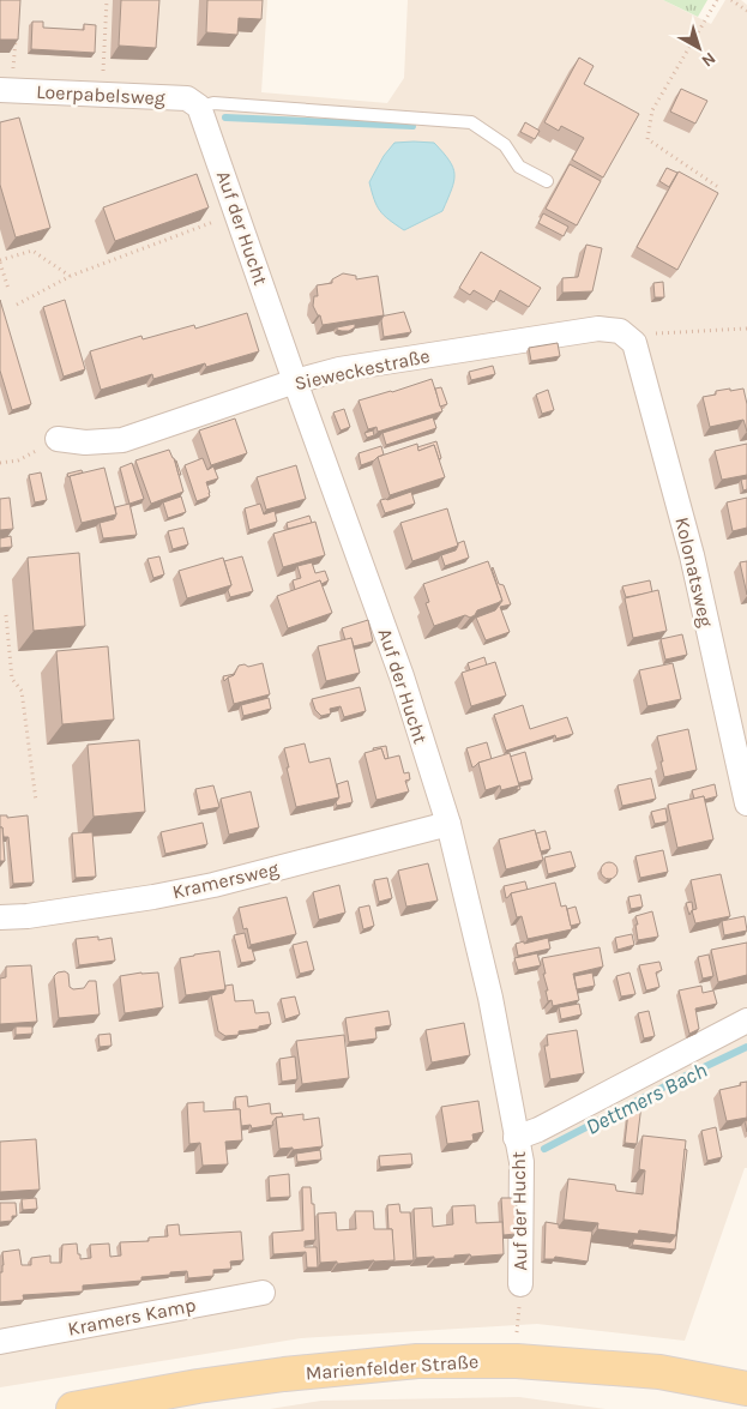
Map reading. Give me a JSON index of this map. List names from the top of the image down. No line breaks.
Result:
{"streets":{"main road":["Marienfelder Straße"],"street":["Loerpabelsweg","Auf der Hucht","Sieweckestraße","Kolonatsweg","Kramersweg","Kramers Kamp"]},"crossings":[["Loerpabelsweg","Auf der Hucht"],["Auf der Hucht","Sieweckestraße"],["Auf der Hucht","Kramersweg"],["Sieweckestraße","Kolonatsweg"]],"water":["Dettmers Bach"],"north":"bottom right"}
